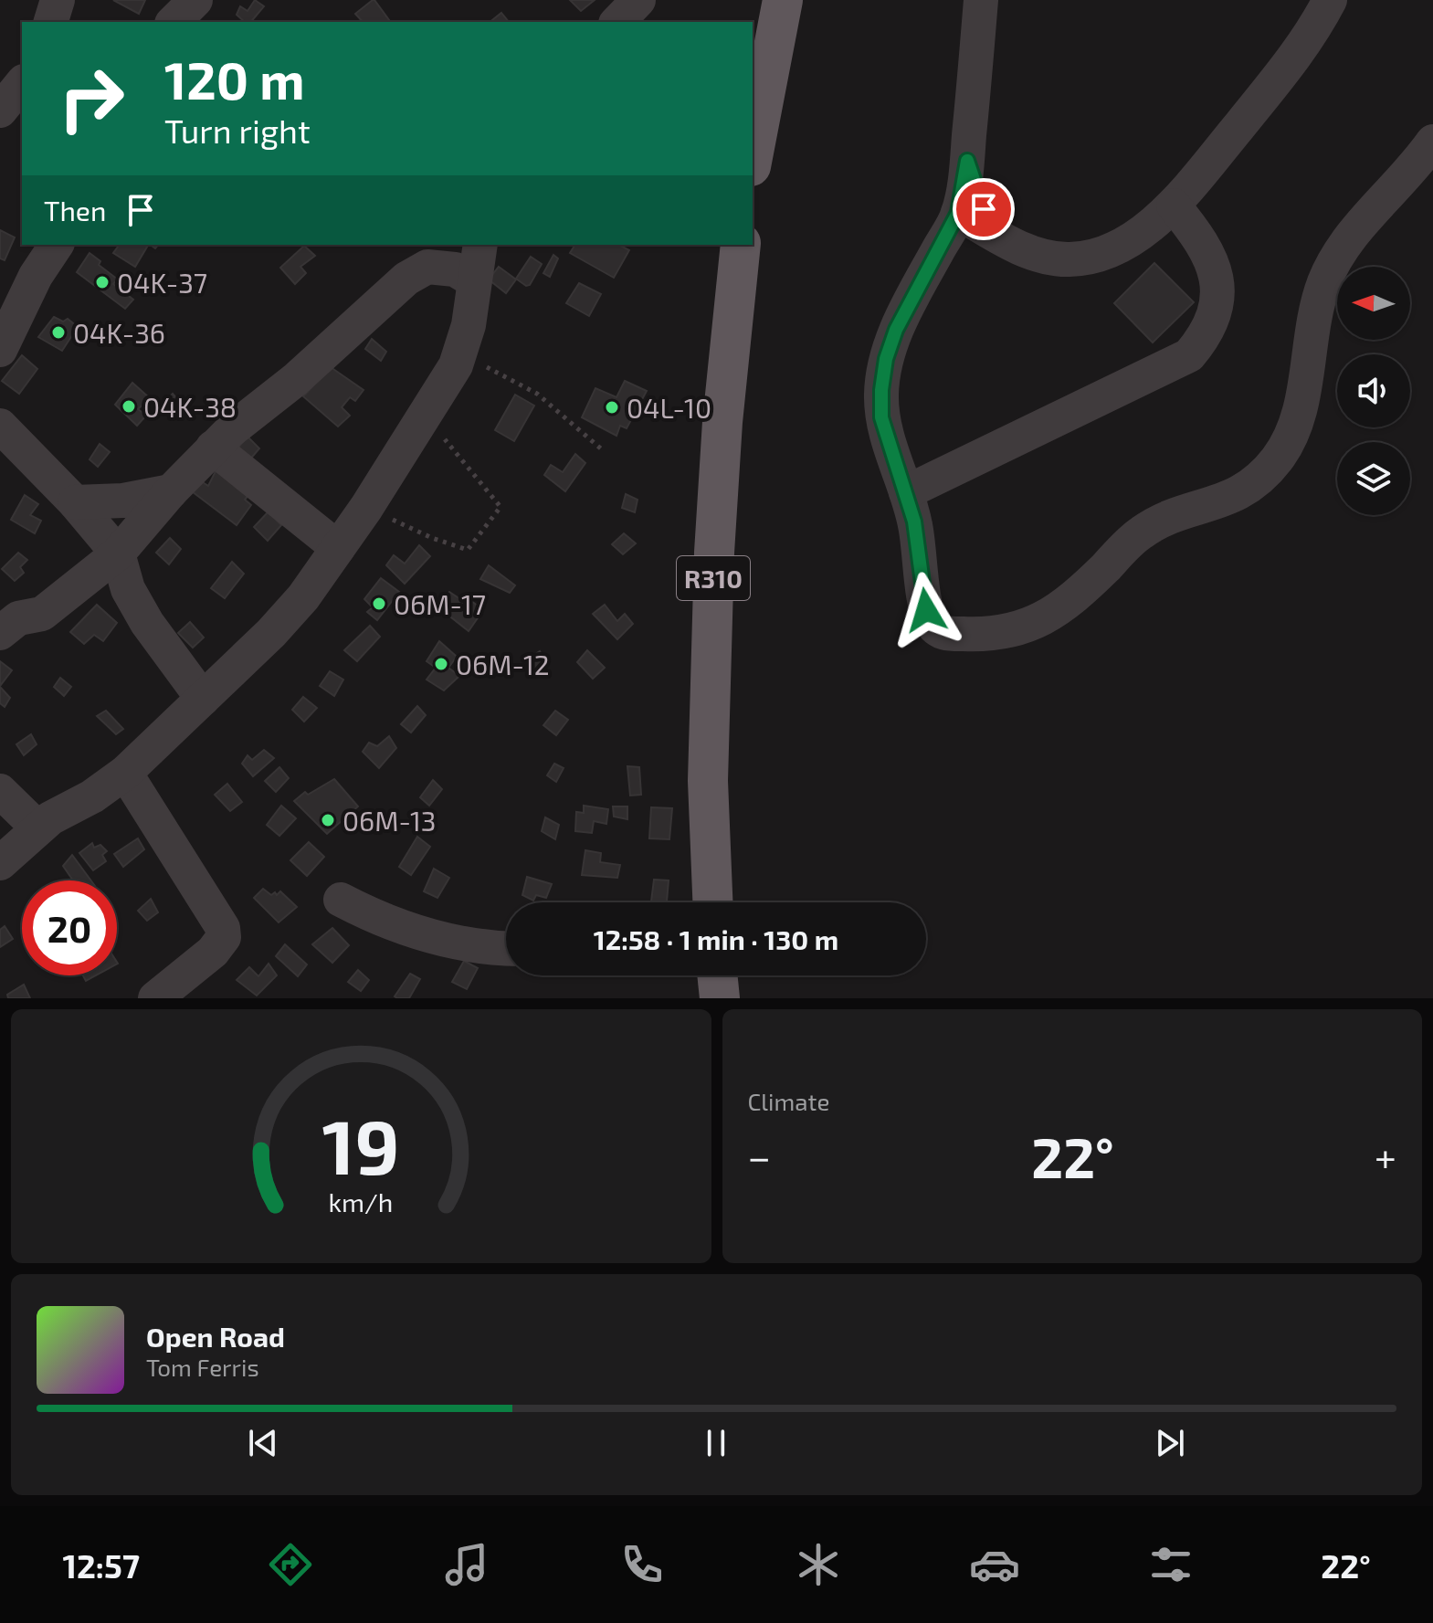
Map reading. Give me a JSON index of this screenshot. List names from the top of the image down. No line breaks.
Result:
{"streets":{"main road":["R310"]},"places":["04K-37","04K-36","04K-38","04L-10","06M-17","06M-12","06M-13"],"north":"left","page":{"turn":["120 m","Turn right"],"then":"Then","limit":"20","trip":"12:58 · 1 min · 130 m","tile":"Climate","heat":["−","22°","+"],"song":["Open Road","Tom Ferris"],"tabs":["12:57","22°"],"gauge":["19","km/h"]}}
